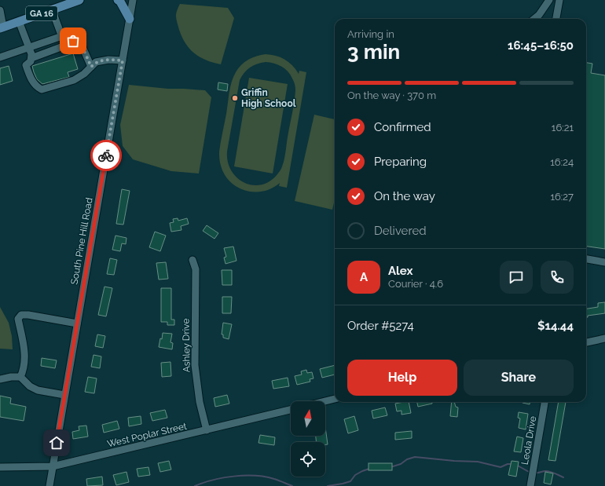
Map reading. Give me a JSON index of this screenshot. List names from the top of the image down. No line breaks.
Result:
{"streets":{"main road":["GA 16"],"street":["South Pine Hill Road","Ashley Drive","West Poplar Street","Leola Drive"]},"crossings":[["South Pine Hill Road","West Poplar Street"],["Ashley Drive","West Poplar Street"]],"places":["Griffin High School"],"north":"top","page":{"heading":["3 min","Arriving in","16:45–16:50"],"panel":["Alex","Courier · 4.6","Order #5274","$14.44"],"bar":"On the way · 370 m","list":[["Confirmed","16:21"],["Preparing","16:24"],["On the way","16:27"],"Delivered"],"round":"A","buttons":["Help","Share"]}}
